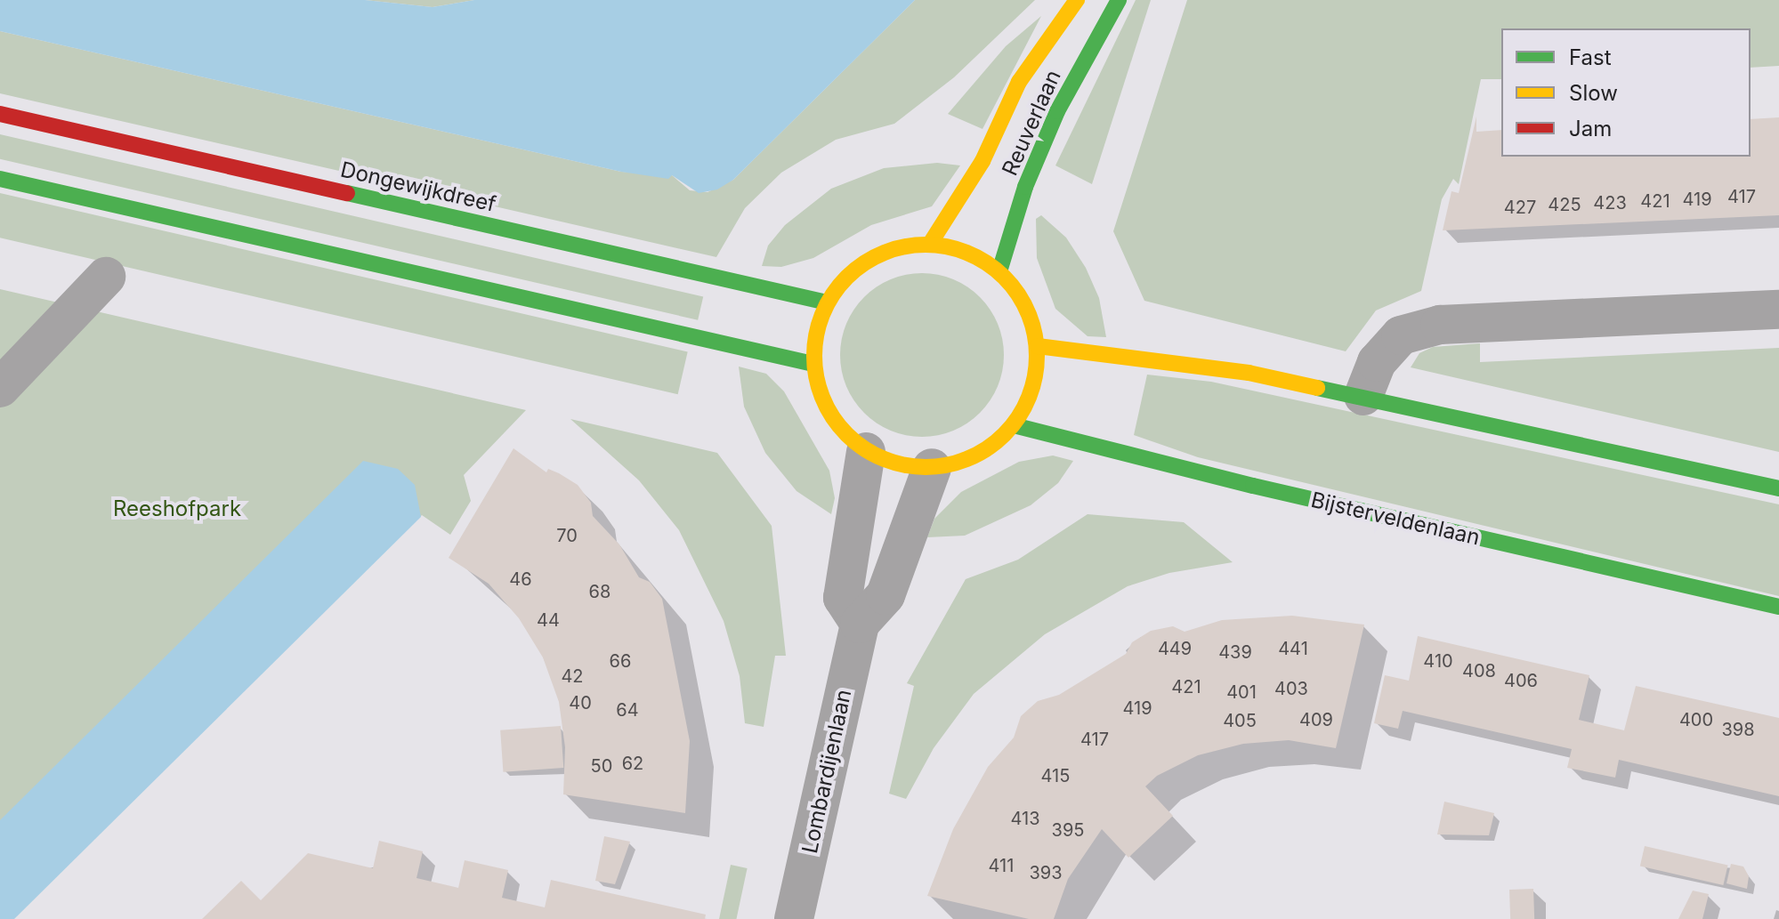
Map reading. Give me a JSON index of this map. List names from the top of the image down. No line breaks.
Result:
{"streets":{"street":["Reuverlaan","Dongewijkdreef","Bijsterveldenlaan","Lombardijenlaan"]},"crossings":[["Reuverlaan","Dongewijkdreef"],["Reuverlaan","Bijsterveldenlaan"],["Reuverlaan","Lombardijenlaan"],["Dongewijkdreef","Bijsterveldenlaan"],["Dongewijkdreef","Lombardijenlaan"],["Bijsterveldenlaan","Lombardijenlaan"]],"parks":["Reeshofpark"],"house_numbers":["417","419","421","423","425","427","70","46","68","44","449","441","439","66","410","408","42","406","421","403","401","40","419","64","409","400","405","398","417","62","50","415","413","395","411","393"],"legend":["Fast","Slow","Jam"]}
